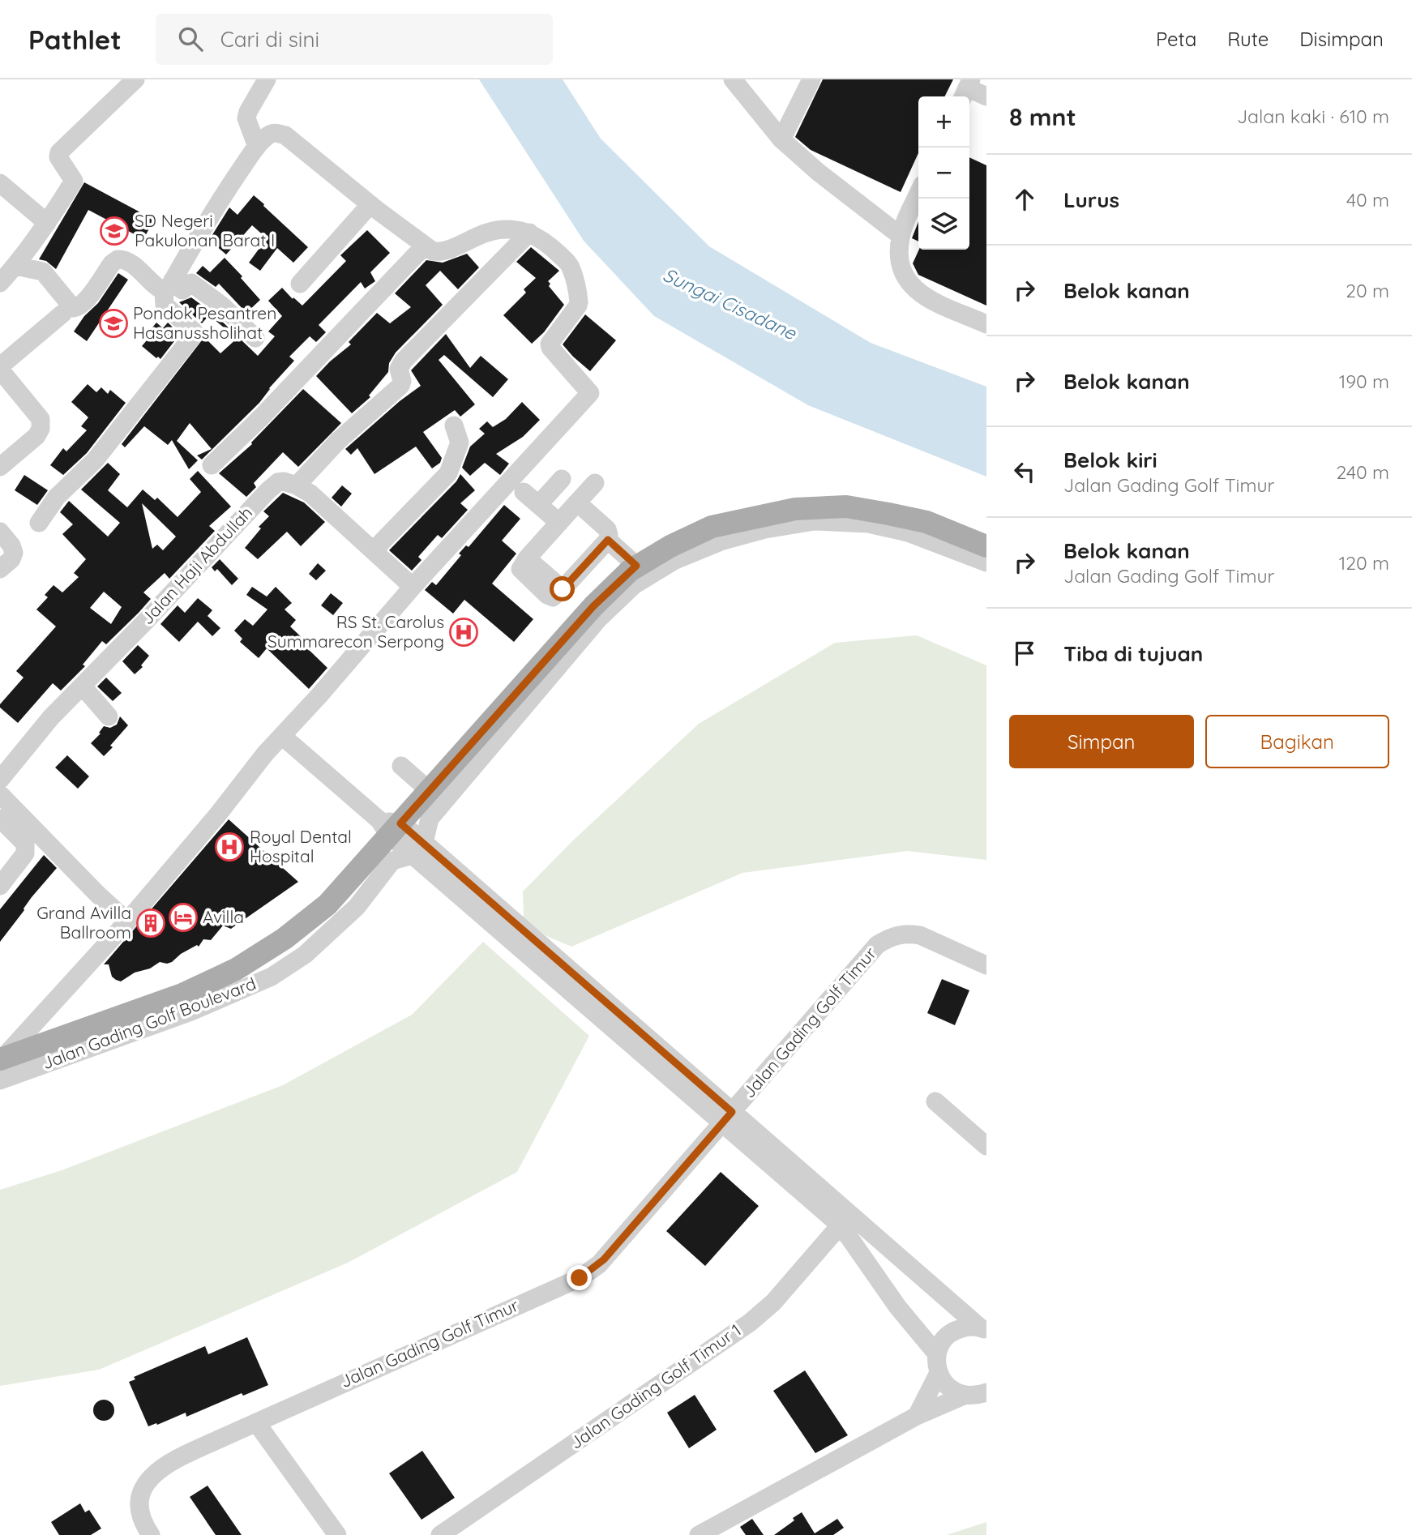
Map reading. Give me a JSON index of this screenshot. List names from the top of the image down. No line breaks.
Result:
{"streets":{"main road":["Jalan Gading Golf Boulevard"],"street":["Jalan Haji Abdullah","Jalan Gading Golf Timur","Jalan Gading Golf Timur 1"]},"crossings":[["Jalan Gading Golf Timur","Jalan Gading Golf Boulevard"],["Jalan Gading Golf Timur","Jalan Gading Golf Timur 1"]],"water":["Sungai Cisadane"],"places":{"school or university":["SD Negeri Pakulonan Barat I","Pondok Pesantren Hasanussholihat"],"hospital":["RS St. Carolus Summarecon Serpong","Royal Dental Hospital"],"hotel":["Avilla"],"building":["Grand Avilla Ballroom"]},"page":{"header":"Pathlet","search":"Cari di sini","nav":["Peta","Rute","Disimpan"],"heading":["8 mnt","Jalan kaki · 610 m"],"map_buttons":["+","−"],"list":[["Lurus","40 m"],["Belok kanan","20 m"],["Belok kanan","190 m"],["Belok kiri","Jalan Gading Golf Timur","240 m"],["Belok kanan","Jalan Gading Golf Timur","120 m"],"Tiba di tujuan"],"buttons":["Simpan","Bagikan"]}}
